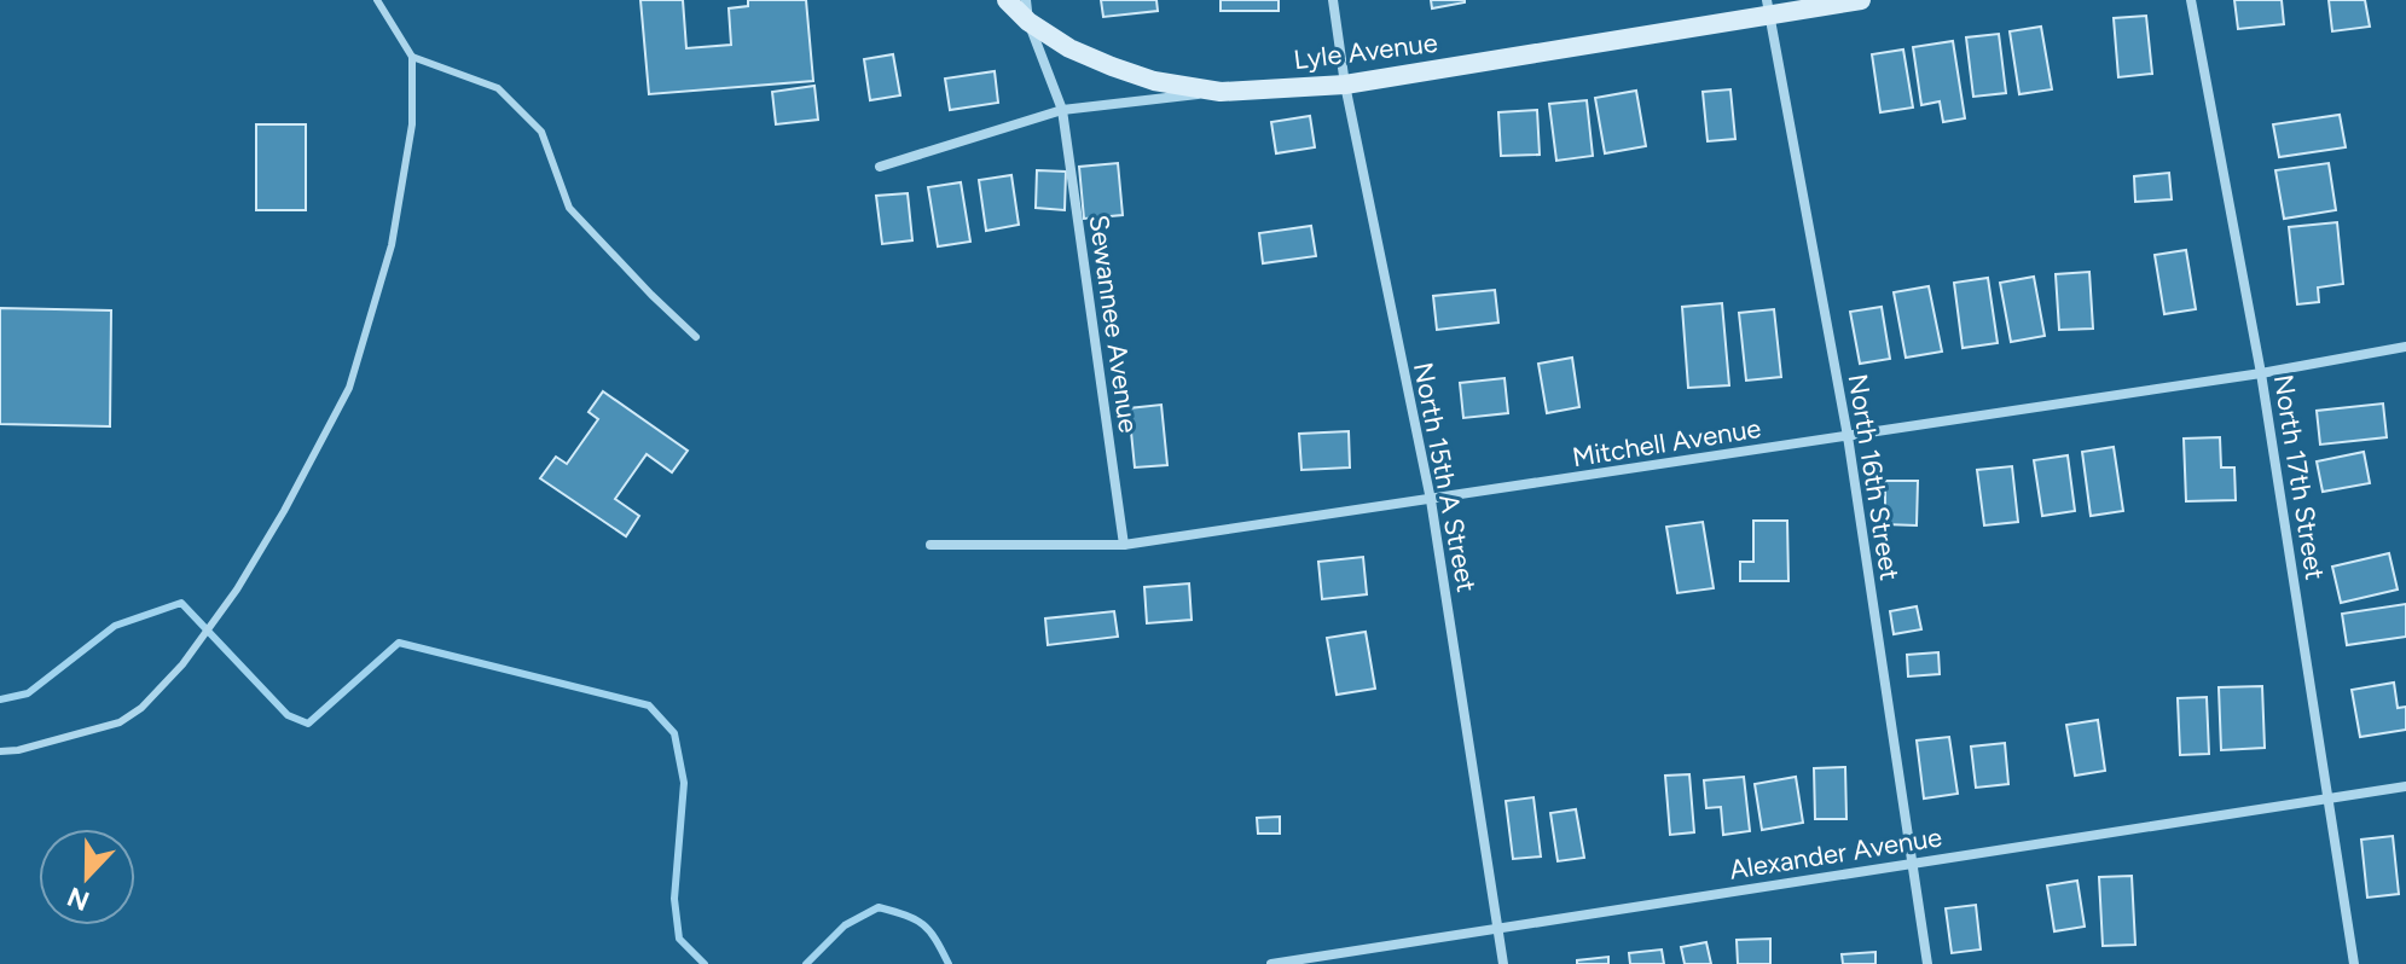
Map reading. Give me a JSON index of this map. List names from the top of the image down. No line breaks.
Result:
{"streets":{"main road":["Lyle Avenue"],"street":["Sewannee Avenue","Mitchell Avenue","North 15th A Street","North 16th Street","North 17th Street","Alexander Avenue"]},"crossings":[["Lyle Avenue","Sewannee Avenue"],["Lyle Avenue","North 15th A Street"],["Lyle Avenue","North 16th Street"],["Sewannee Avenue","Mitchell Avenue"],["Mitchell Avenue","North 15th A Street"],["Mitchell Avenue","North 16th Street"],["Mitchell Avenue","North 17th Street"],["North 15th A Street","Alexander Avenue"],["North 16th Street","Alexander Avenue"],["North 17th Street","Alexander Avenue"]],"north":"bottom"}
